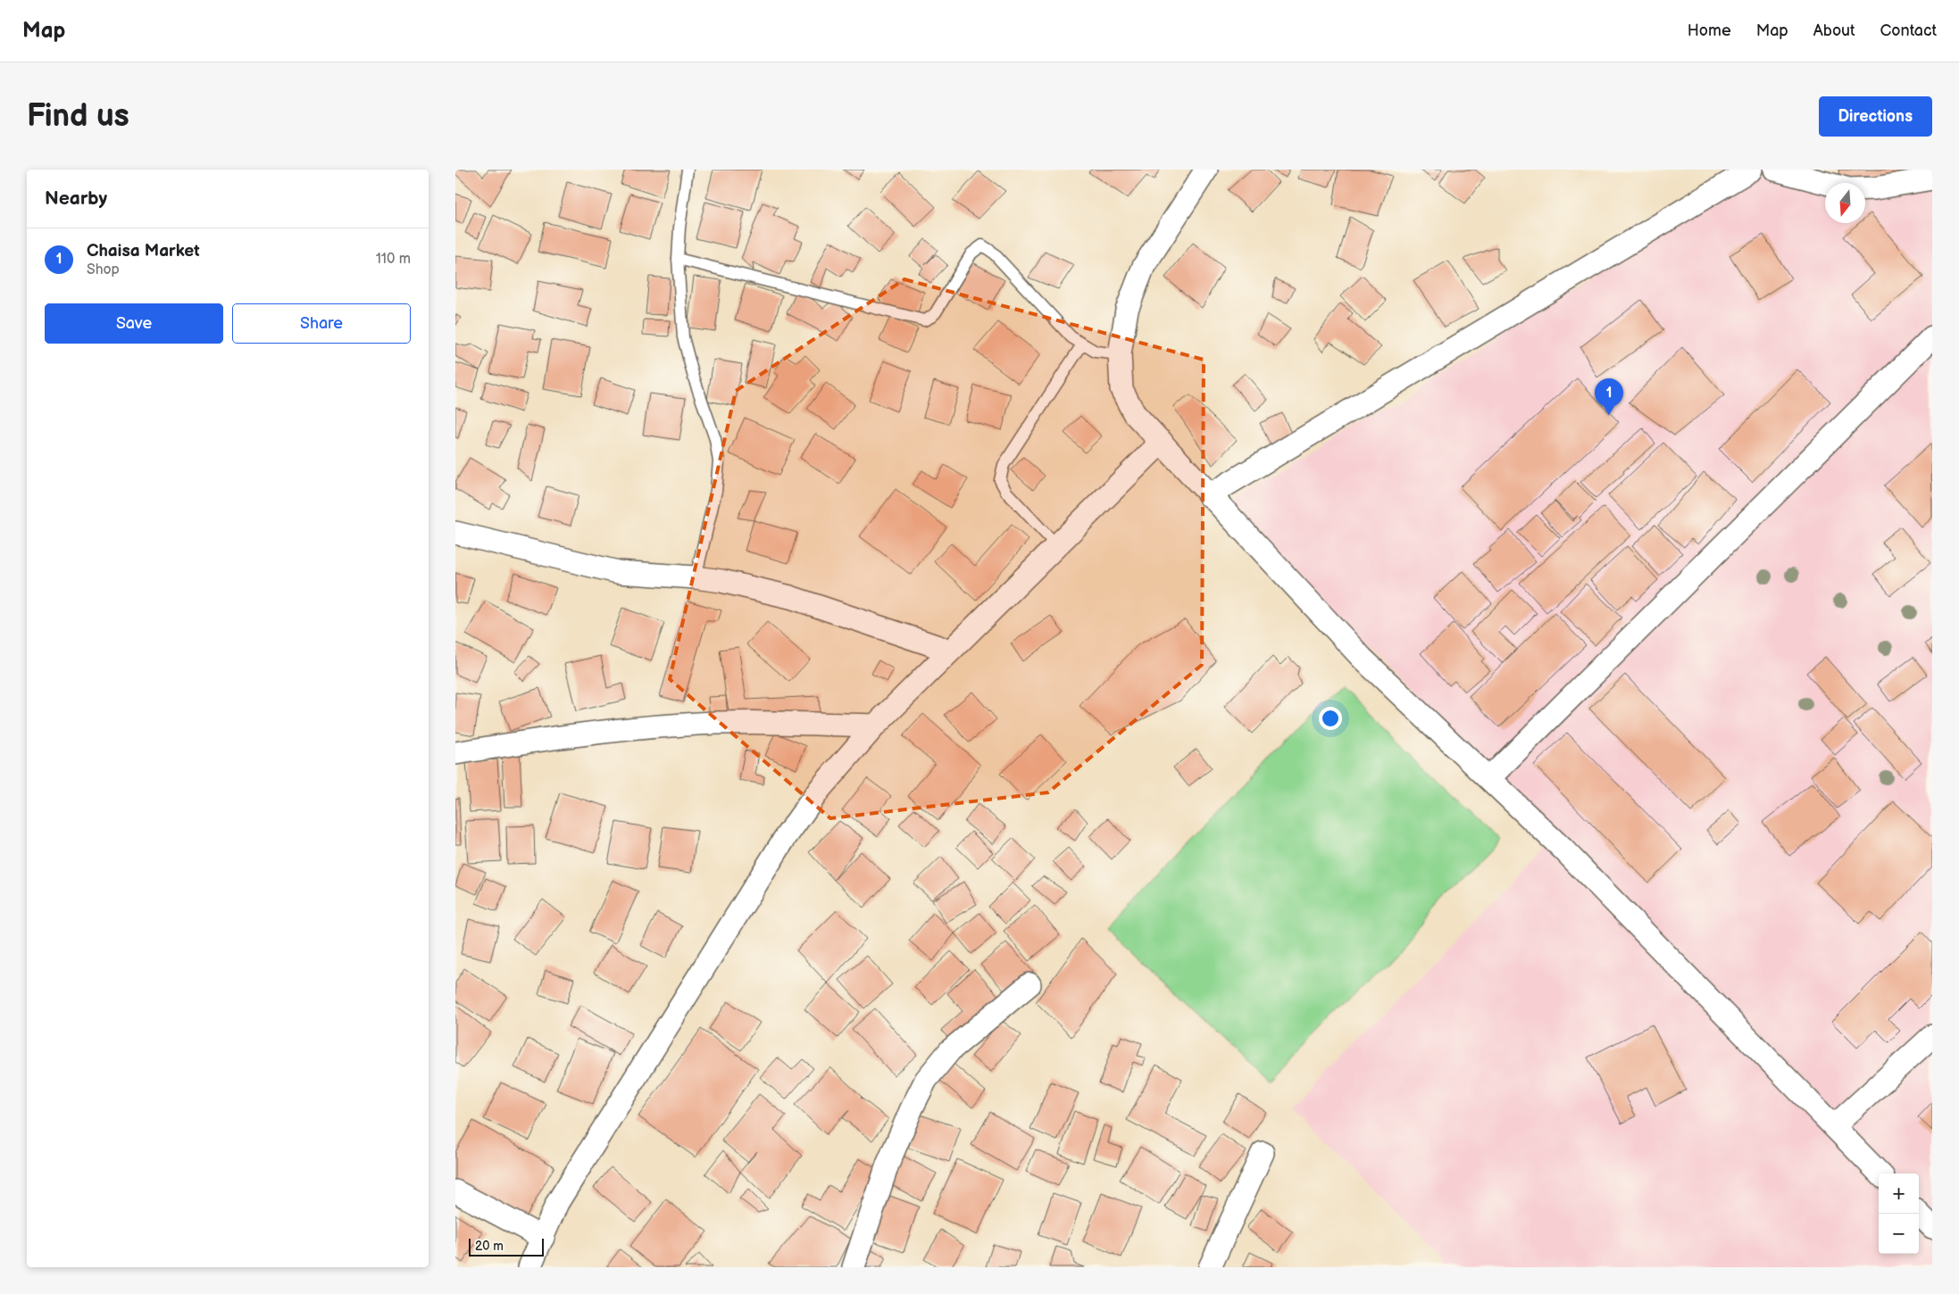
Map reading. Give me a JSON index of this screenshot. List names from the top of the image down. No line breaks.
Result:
{"scale_bar":"20 m","north":"bottom","page":{"header":"Map","nav":["Home","Map","About","Contact"],"buttons":["Directions",["Save","Share"]],"title":"Find us","heading":"Nearby","list":[{"mark":"1","name":"Chaisa Market","note":"Shop","value":"110 m"}],"pins":"1","map_buttons":["+","−"],"scale":"20 m"}}
